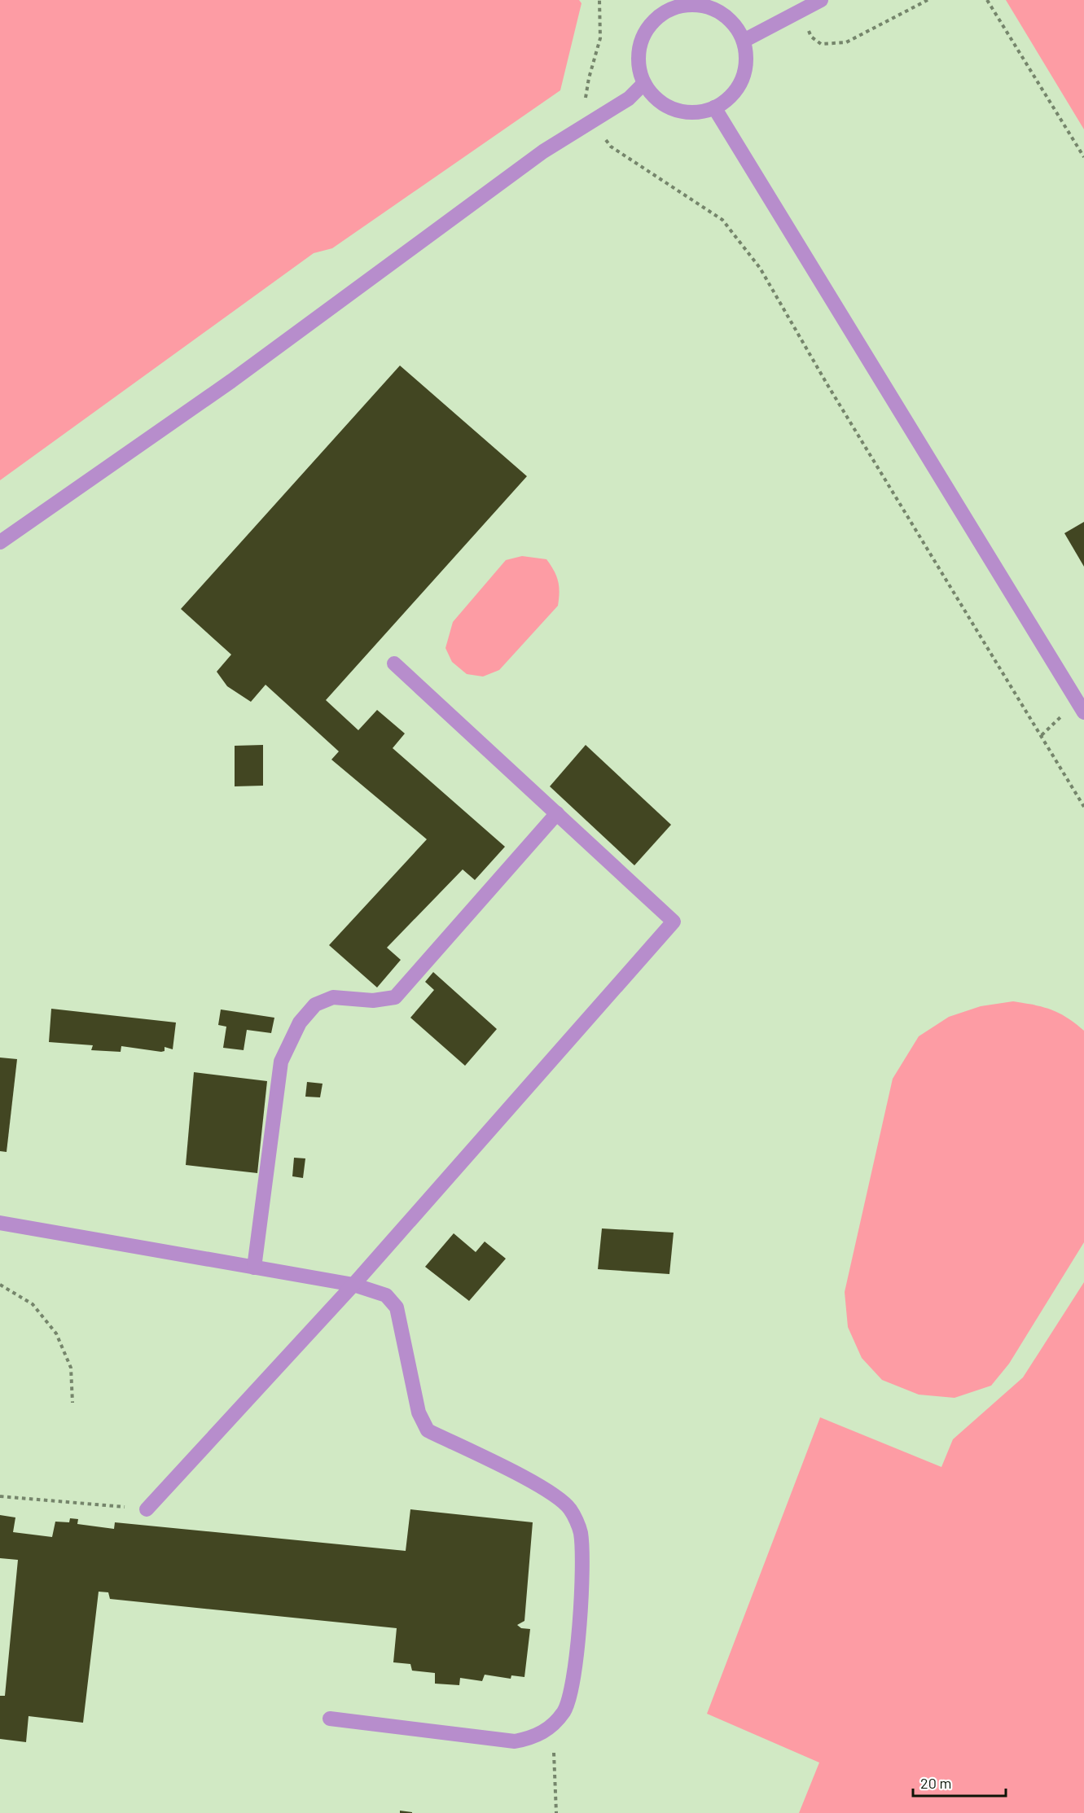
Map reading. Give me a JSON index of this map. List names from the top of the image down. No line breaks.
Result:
{"scale_bar":"20 m"}
